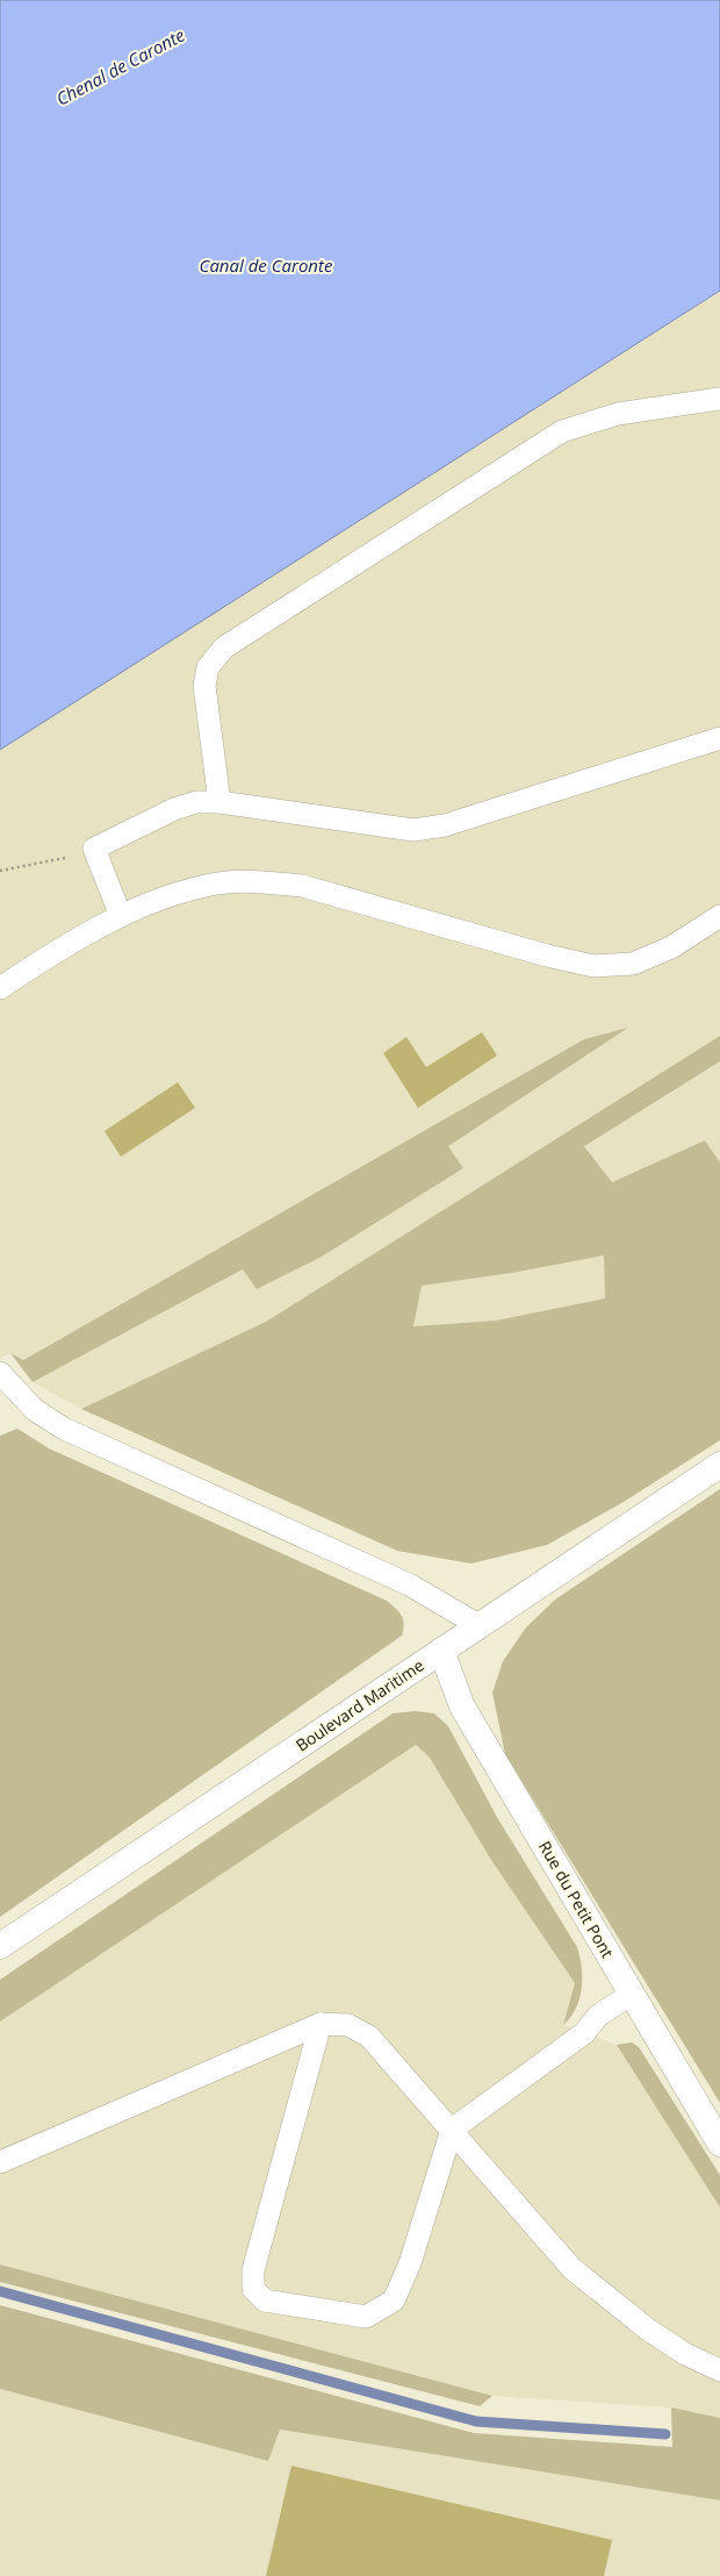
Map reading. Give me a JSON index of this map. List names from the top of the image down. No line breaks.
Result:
{"streets":{"street":["Boulevard Maritime","Rue du Petit Pont"]},"crossings":[["Boulevard Maritime","Rue du Petit Pont"]],"water":["Chenal de Caronte","Canal de Caronte"]}
